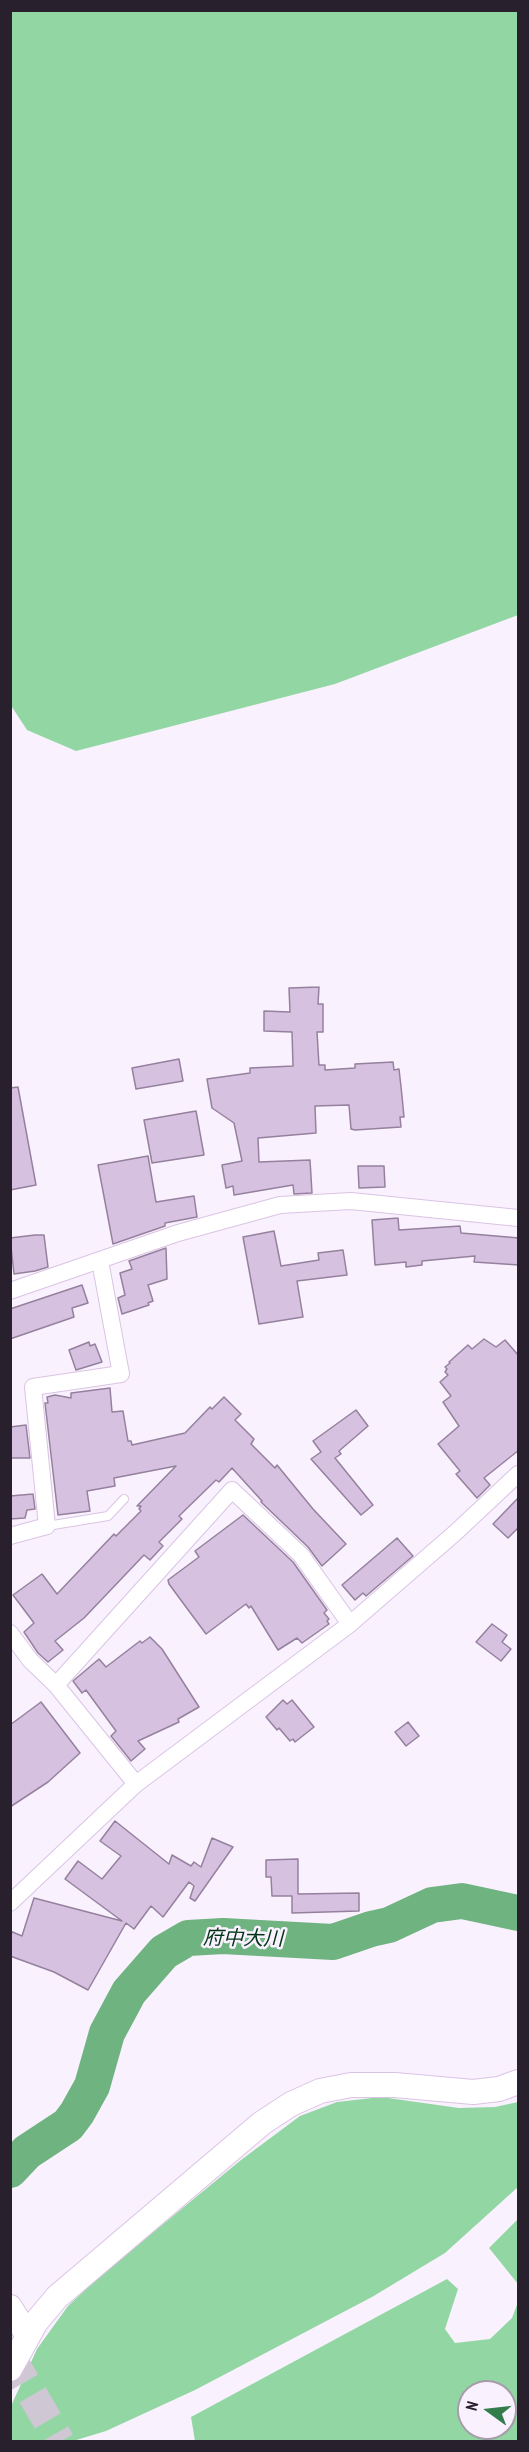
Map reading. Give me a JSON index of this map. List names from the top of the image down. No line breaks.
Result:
{"water":["府中大川"],"north":"left"}
